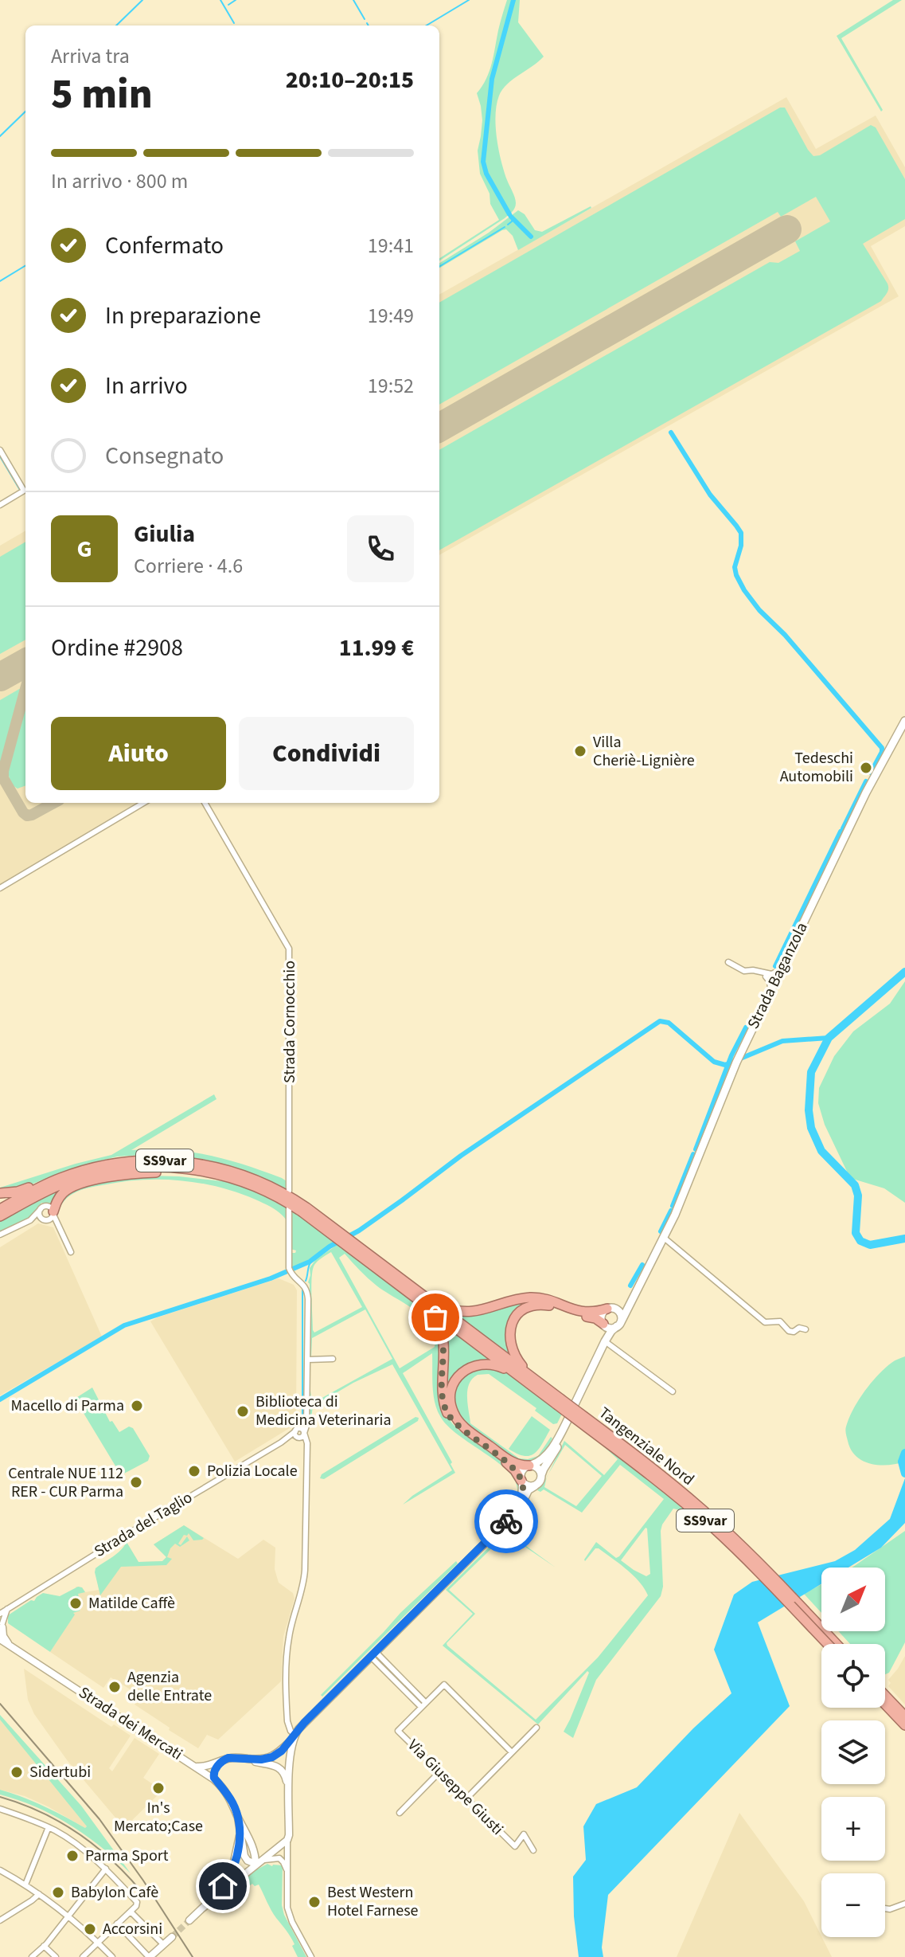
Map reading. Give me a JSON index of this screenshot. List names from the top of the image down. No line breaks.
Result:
{"streets":{"highway":["SS9var","Tangenziale Nord"],"main road":["Strada Baganzola"],"street":["Strada Cornocchio","Strada del Taglio","Strada dei Mercati","Via Giuseppe Giusti"]},"crossings":[["SS9var","Tangenziale Nord"]],"places":["Villa Cheriè-Lignière","Tedeschi Automobili","Macello di Parma","Biblioteca di Medicina Veterinaria","Polizia Locale","Centrale NUE 112 RER - CUR Parma","Matilde Caffè","Agenzia delle Entrate","Sidertubi","In's Mercato;Case","Parma Sport","Babylon Cafè","Best Western Hotel Farnese","Accorsini"],"north":"top right","page":{"heading":["5 min","Arriva tra","20:10–20:15"],"panel":["Giulia","Corriere · 4.6","Ordine #2908","11.99 €"],"bar":"In arrivo · 800 m","list":[["Confermato","19:41"],["In preparazione","19:49"],["In arrivo","19:52"],"Consegnato"],"round":"G","buttons":["Aiuto","Condividi"],"map_buttons":["+","−"]}}
